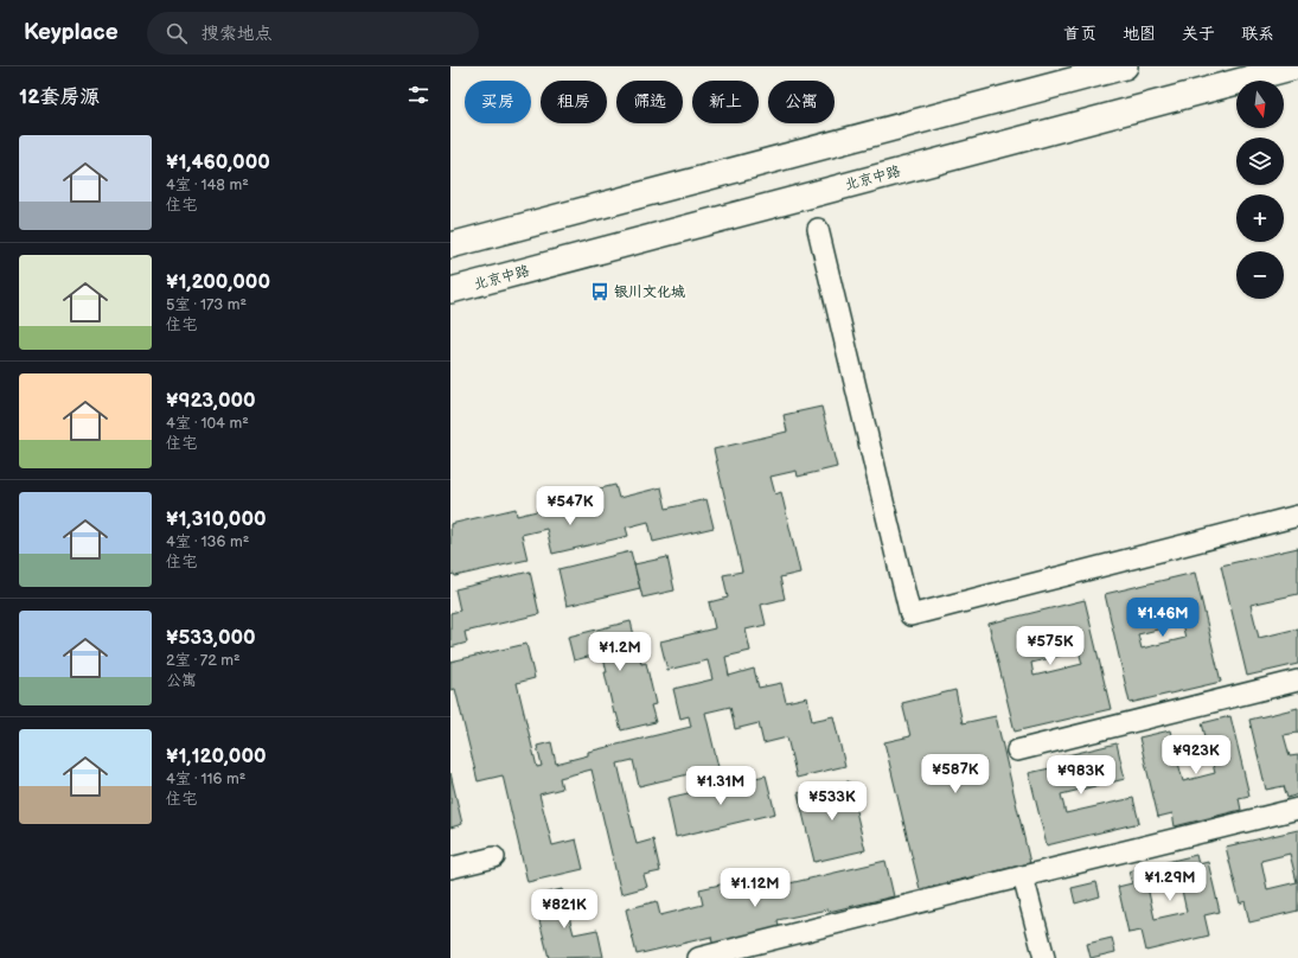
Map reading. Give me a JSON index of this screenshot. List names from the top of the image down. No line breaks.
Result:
{"streets":{"main road":["北京中路"]},"places":{"bus stop":["银川文化城"]},"north":"bottom","page":{"header":"Keyplace","search":"搜索地点","nav":["首页","地图","关于","联系"],"heading":"12套房源","map_buttons":["+","−"],"chip":["买房","租房","筛选","新上","公寓"],"list":[{"name":"¥1,460,000","note":"4室 · 148 m² · 住宅"},{"name":"¥1,200,000","note":"5室 · 173 m² · 住宅"},{"name":"¥923,000","note":"4室 · 104 m² · 住宅"},{"name":"¥1,310,000","note":"4室 · 136 m² · 住宅"},{"name":"¥533,000","note":"2室 · 72 m² · 公寓"},{"name":"¥1,120,000","note":"4室 · 116 m² · 住宅"}],"price":["¥547K","¥1.46M","¥575K","¥1.2M","¥923K","¥587K","¥983K","¥1.31M","¥533K","¥1.29M","¥1.12M","¥821K"]}}
